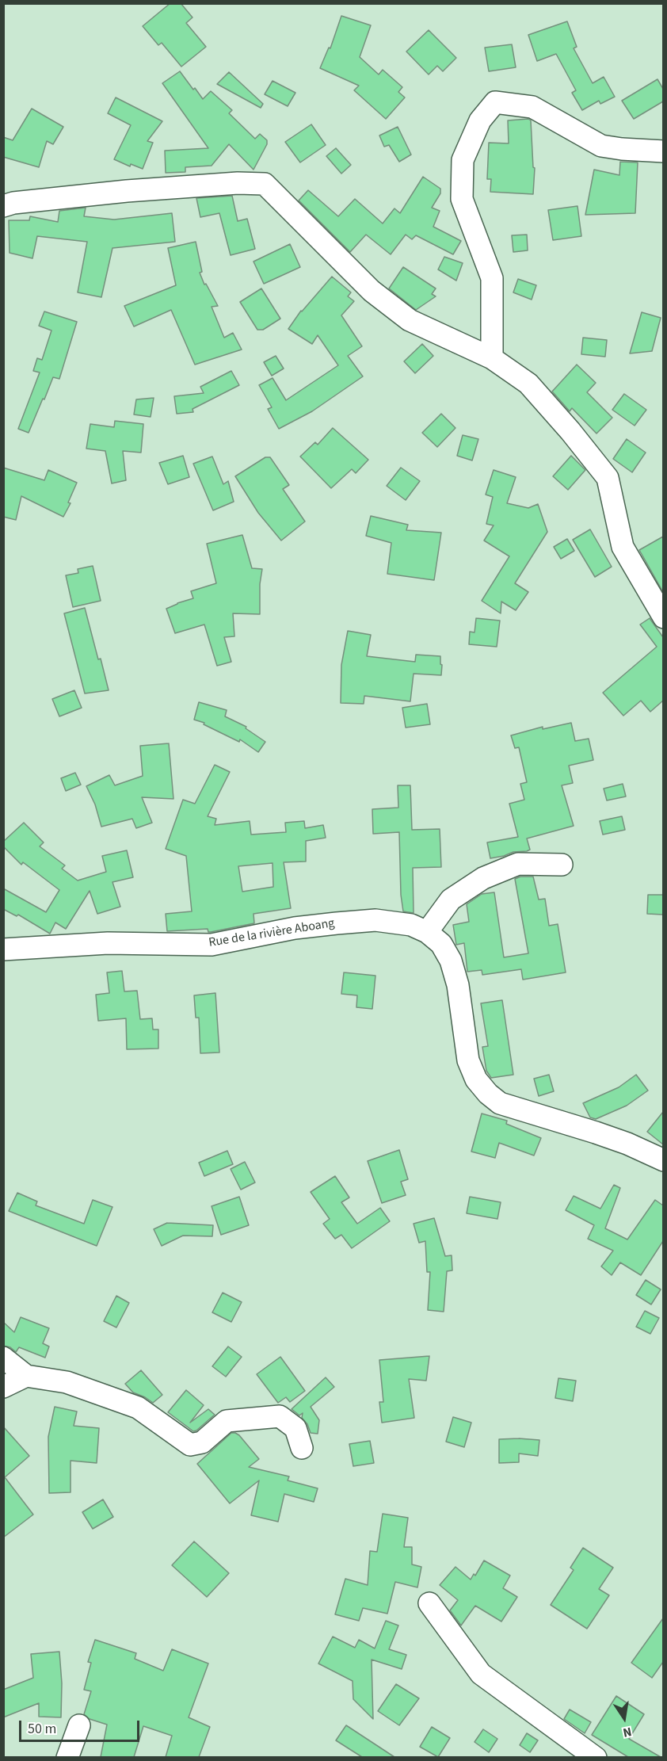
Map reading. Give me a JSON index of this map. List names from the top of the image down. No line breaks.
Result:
{"streets":{"street":["Rue de la rivière Aboang"]},"scale_bar":"50 m","north":"bottom"}
